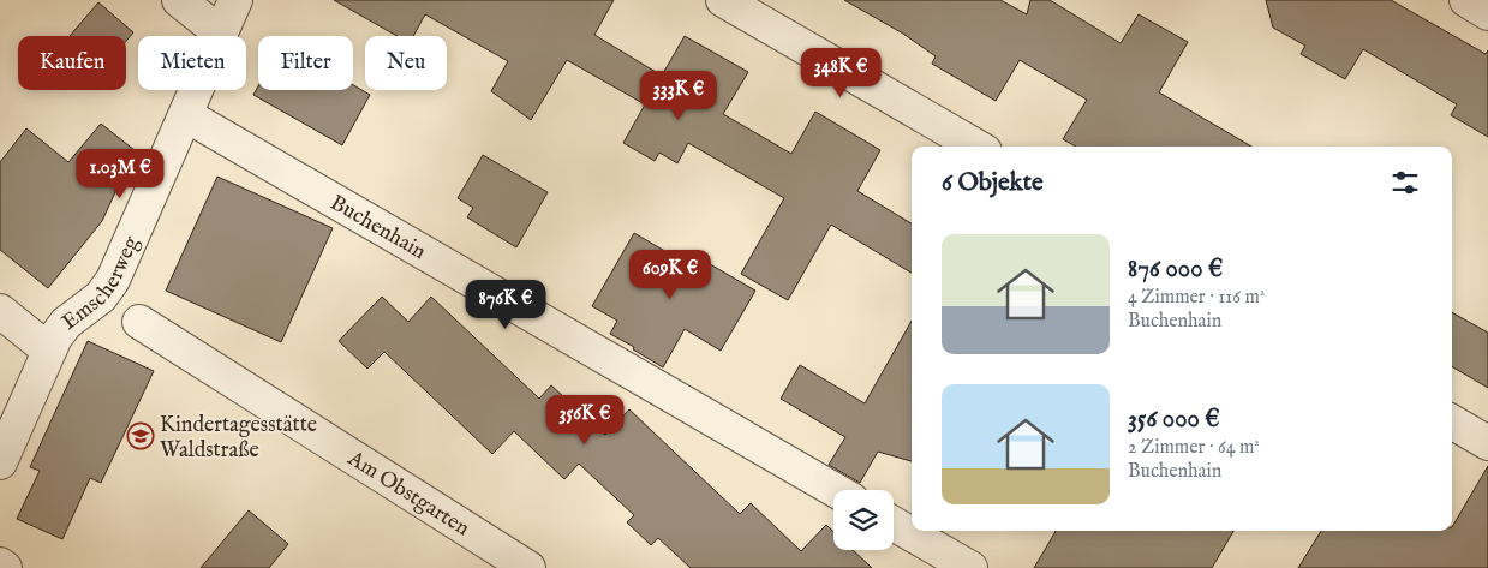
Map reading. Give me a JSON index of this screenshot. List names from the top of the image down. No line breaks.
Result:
{"streets":{"street":["Buchenhain","Emscherweg","Am Obstgarten"]},"crossings":[["Buchenhain","Emscherweg"]],"places":{"school or university":["Kindertagesstätte Waldstraße"]},"page":{"chip":["Kaufen","Mieten","Filter","Neu"],"price":["348K €","333K €","1.03M €","609K €","876K €","356K €"],"heading":"6 Objekte","list":[{"name":"876 000 €","note":"4 Zimmer · 116 m² · Buchenhain"},{"name":"356 000 €","note":"2 Zimmer · 64 m² · Buchenhain"}]}}
